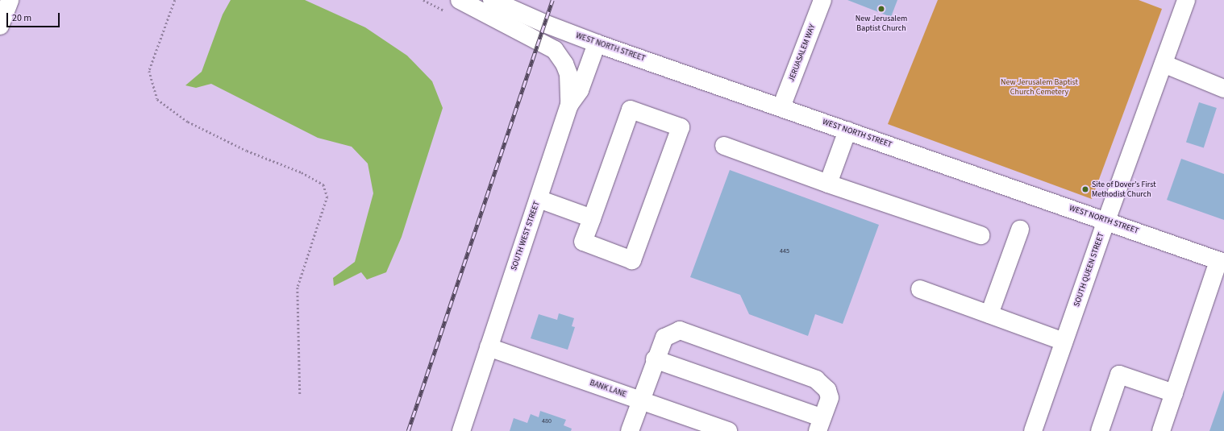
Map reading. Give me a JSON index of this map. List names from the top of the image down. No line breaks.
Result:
{"streets":{"street":["WEST NORTH STREET","JERUASALEM WAY","SOUTH WEST STREET","SOUTH QUEEN STREET","BANK LANE"]},"crossings":[["WEST NORTH STREET","JERUASALEM WAY"],["WEST NORTH STREET","SOUTH WEST STREET"],["WEST NORTH STREET","SOUTH QUEEN STREET"],["SOUTH WEST STREET","BANK LANE"]],"parks":["New Jerusalem Baptist Church Cemetery"],"places":["New Jerusalem Baptist Church","Site of Dover’s First Methodist Church"],"house_numbers":["445","480"],"scale_bar":"20 m"}
